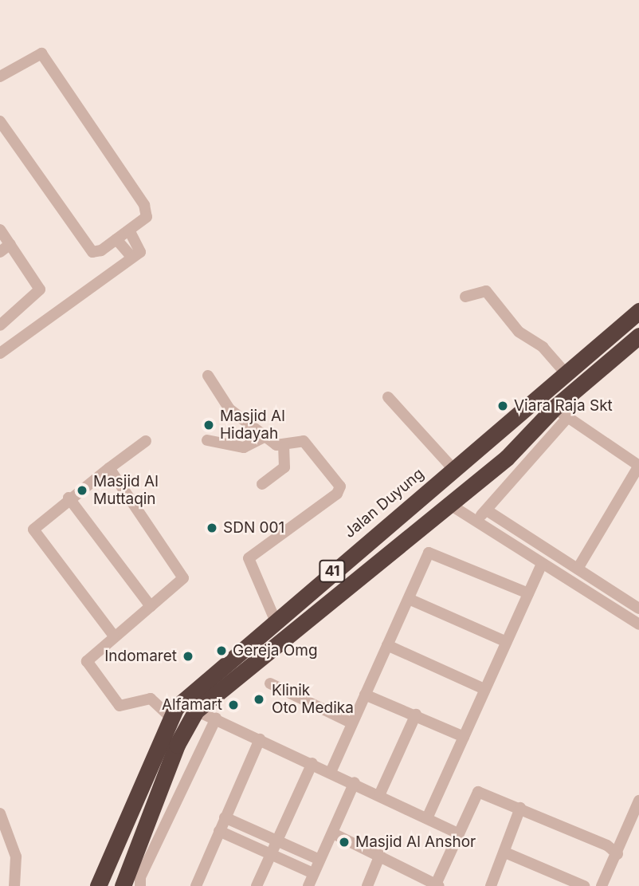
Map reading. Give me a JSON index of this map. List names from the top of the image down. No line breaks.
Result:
{"streets":{"highway":["Jalan Duyung","41"]},"places":["Viara Raja Skt","Masjid Al Hidayah","Masjid Al Muttaqin","SDN 001","Gereja Omg","Indomaret","Klinik Oto Medika","Alfamart","Masjid Al Anshor"]}
